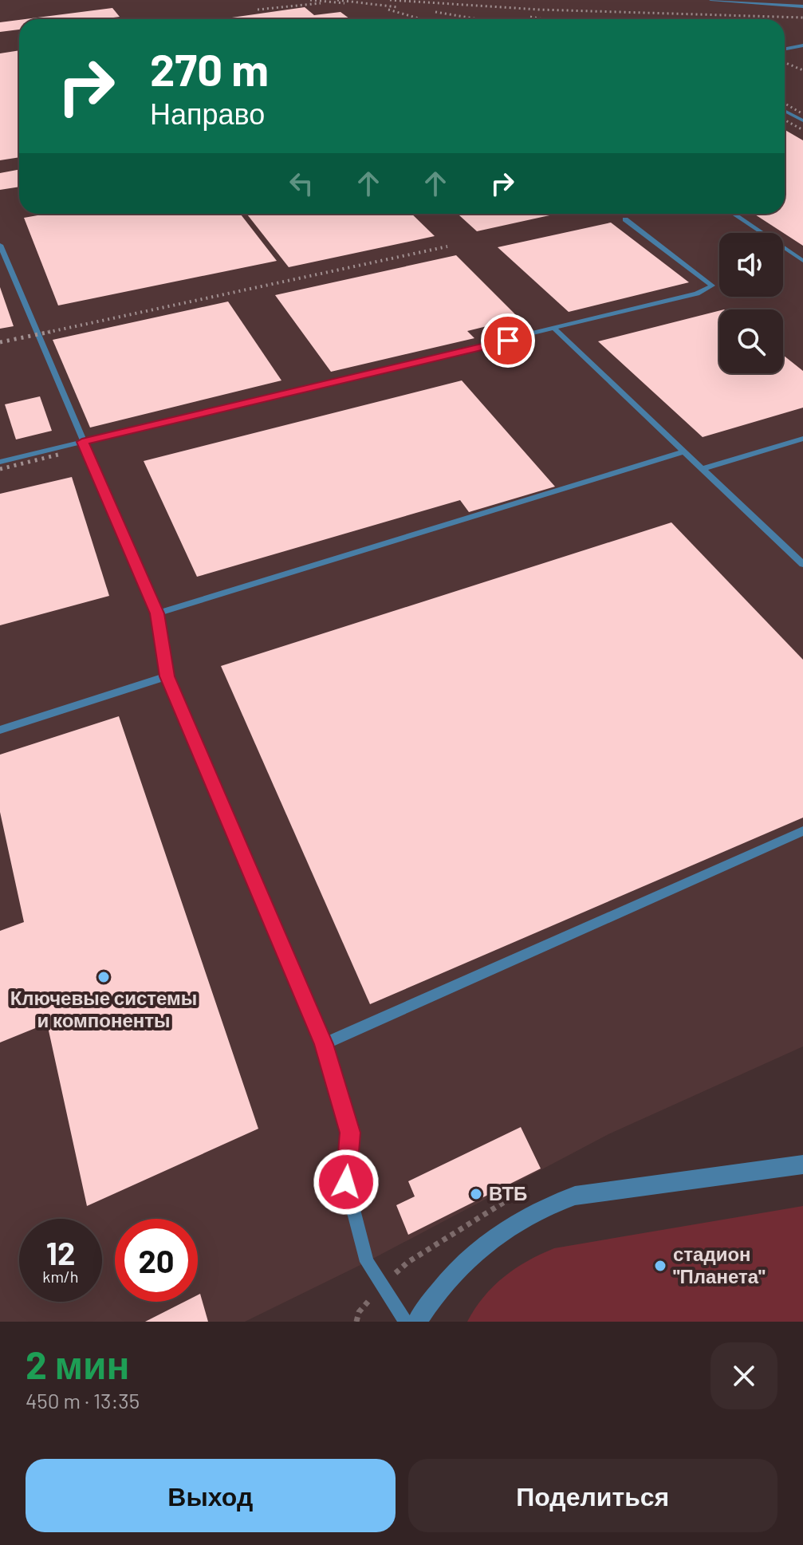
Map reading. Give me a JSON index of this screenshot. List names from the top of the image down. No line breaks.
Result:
{"places":["Ключевые системы и компоненты","ВТБ","стадион \"Планета\""],"page":{"turn":["270 m","Направо"],"speed":"12 km/h","limit":"20","heading":["2 мин","450 m · 13:35"],"buttons":["Выход","Поделиться"]}}
